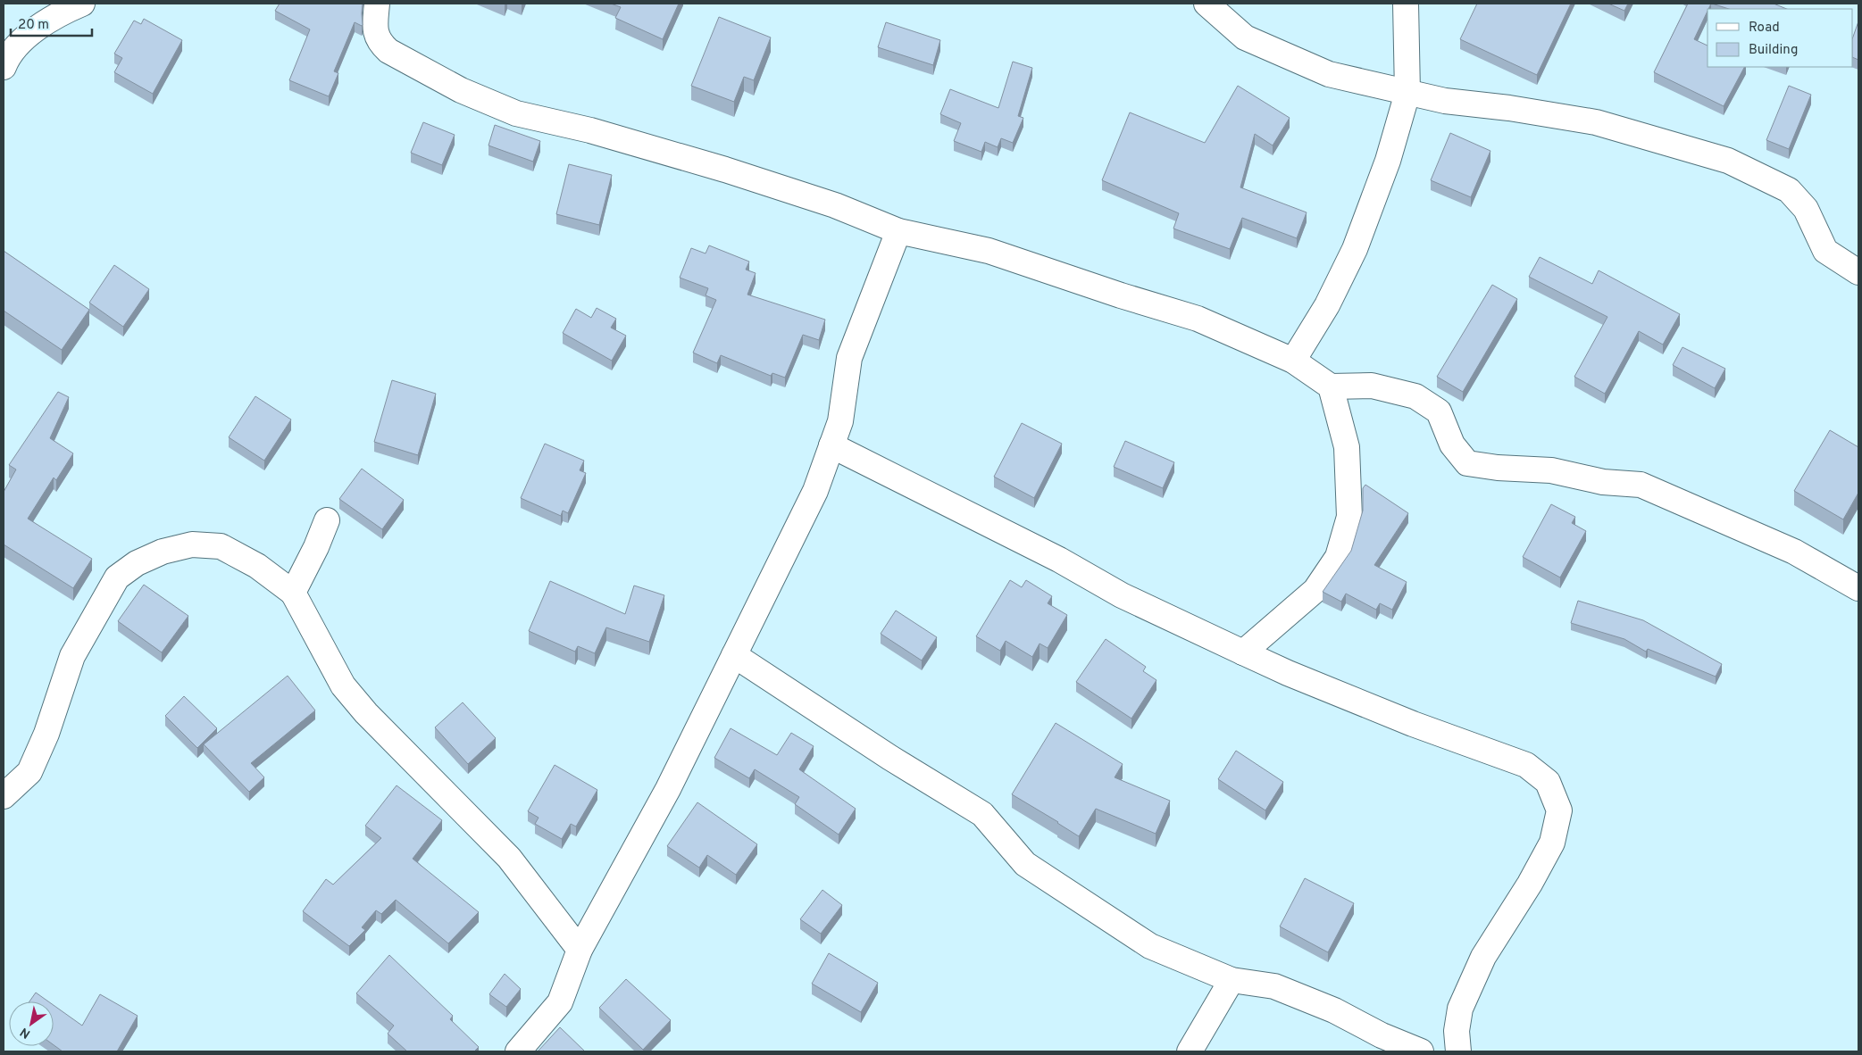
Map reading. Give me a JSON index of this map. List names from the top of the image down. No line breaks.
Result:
{"legend":["Road","Building"],"scale_bar":"20 m","north":"bottom left"}
